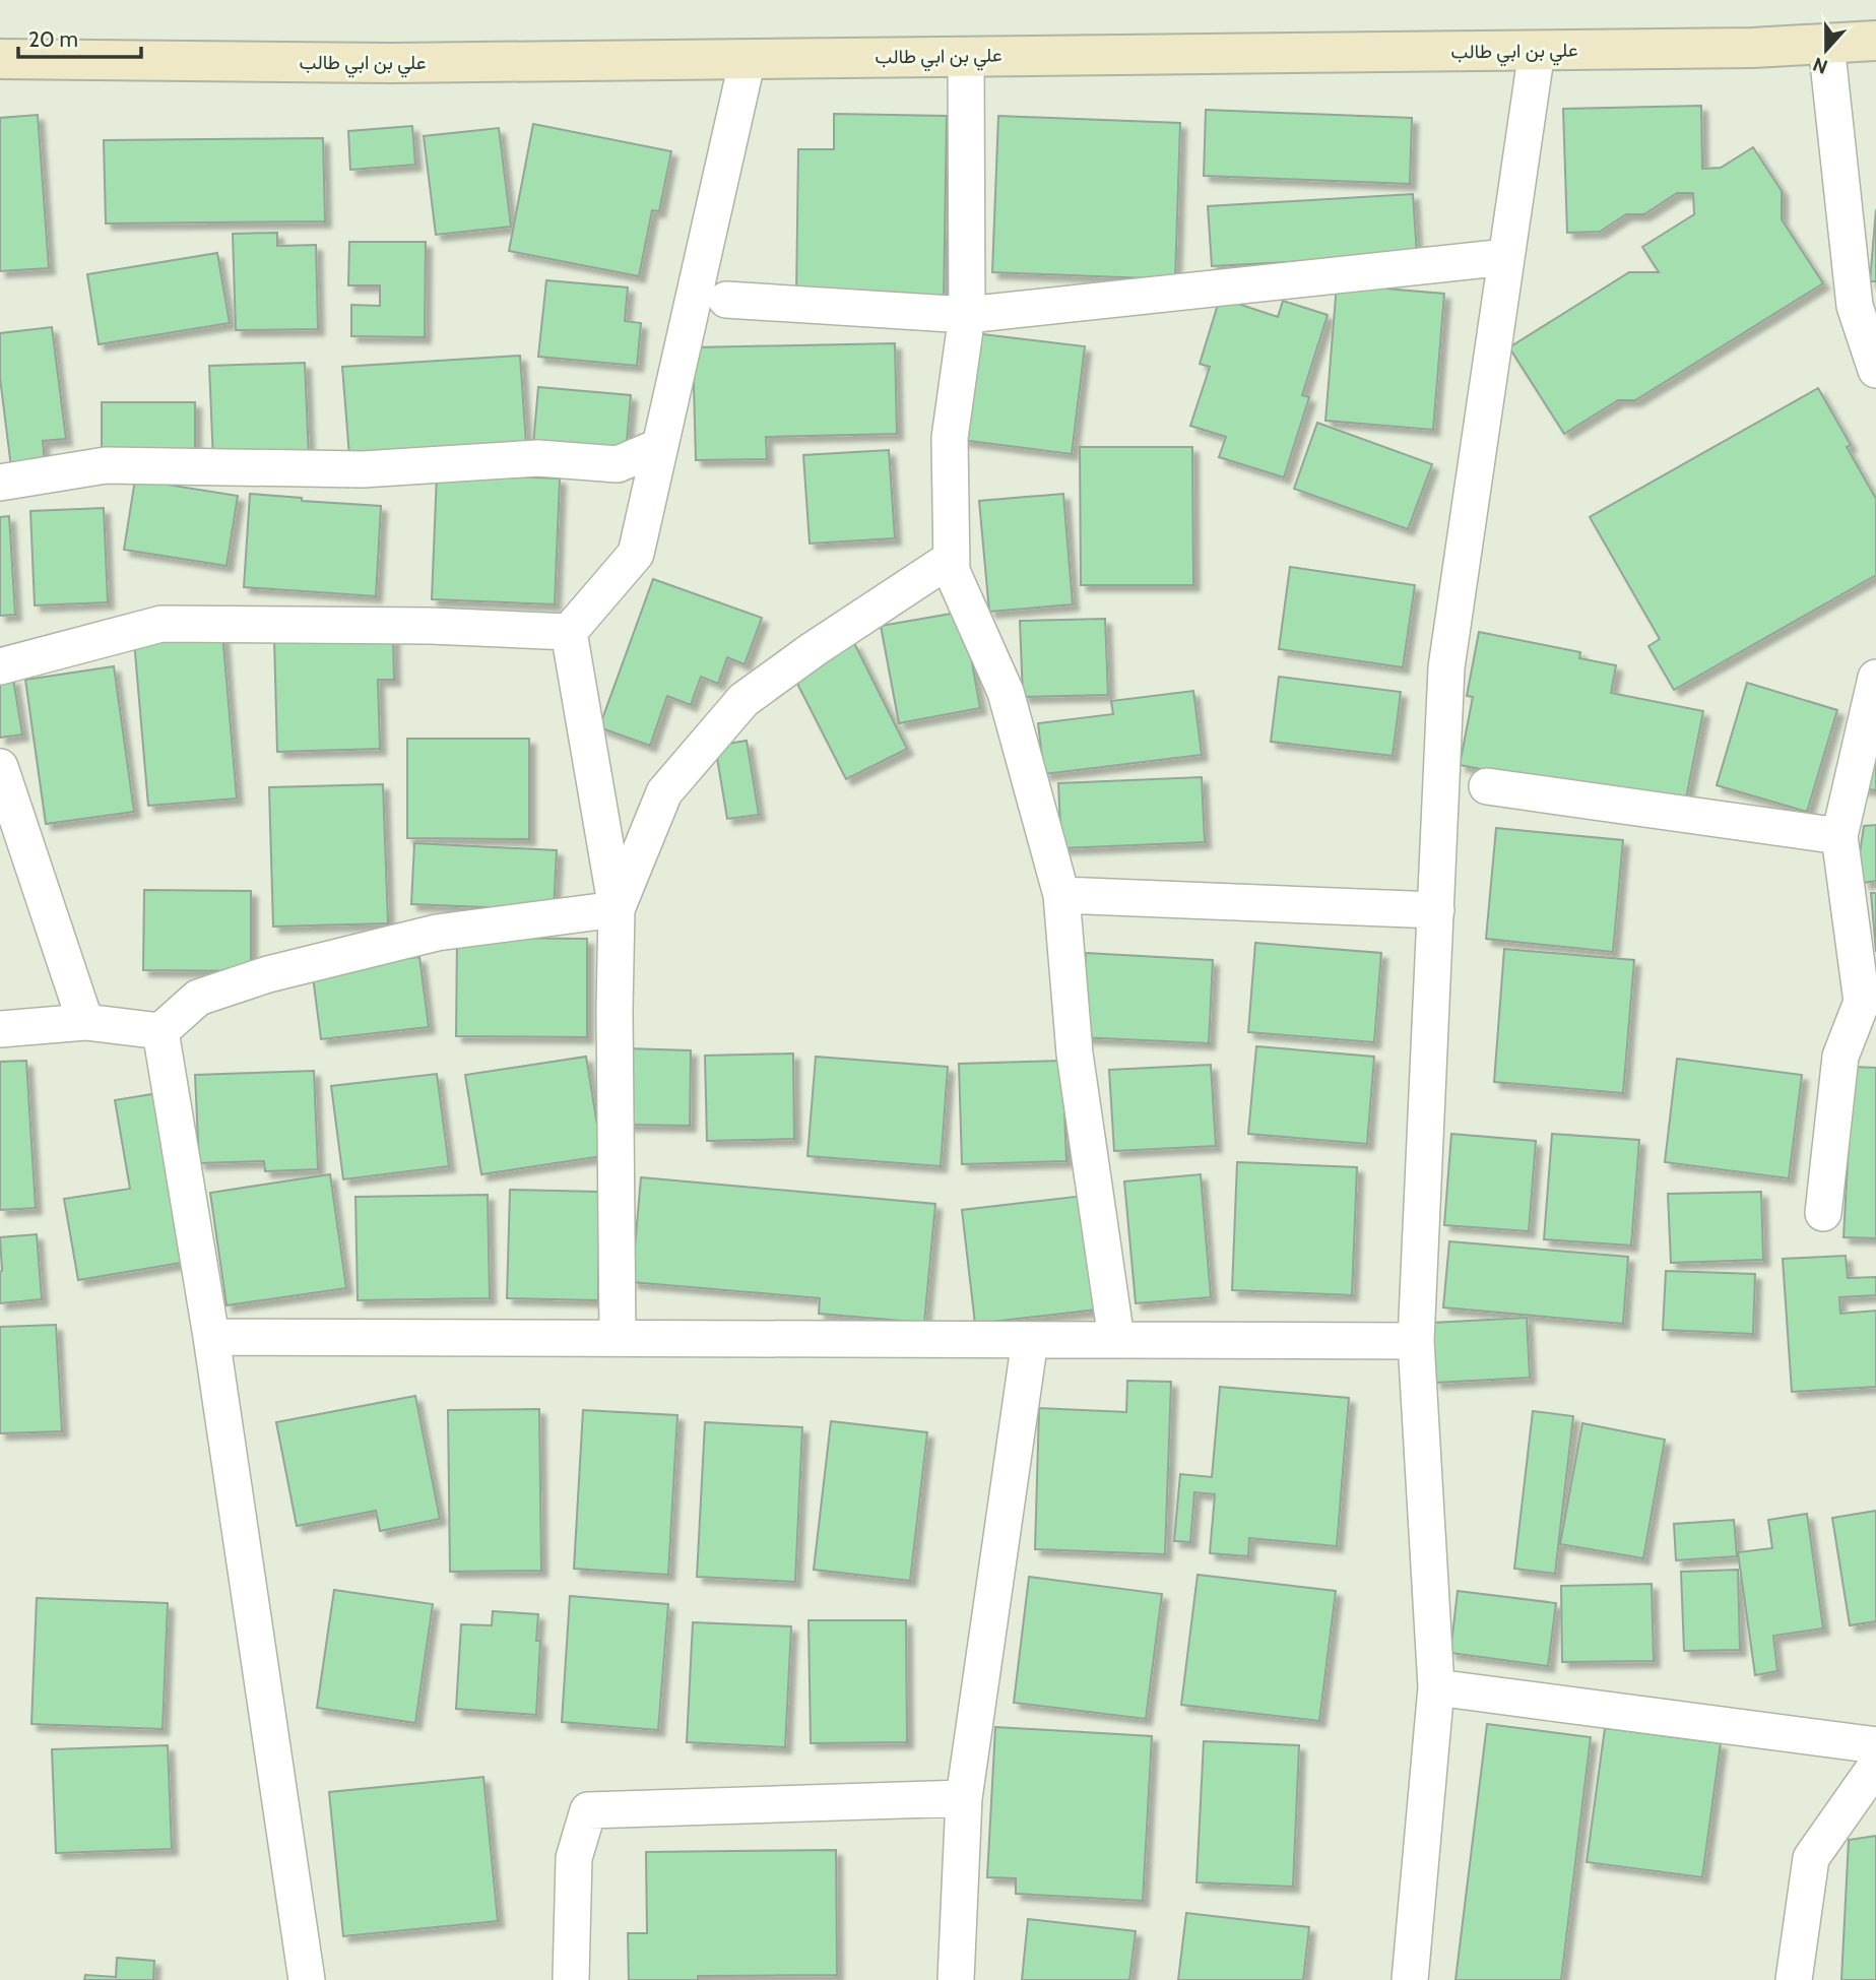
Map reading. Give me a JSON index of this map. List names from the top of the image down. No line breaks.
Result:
{"streets":{"main road":["علي بن ابي طالب"]},"scale_bar":"20 m","north":"bottom"}
